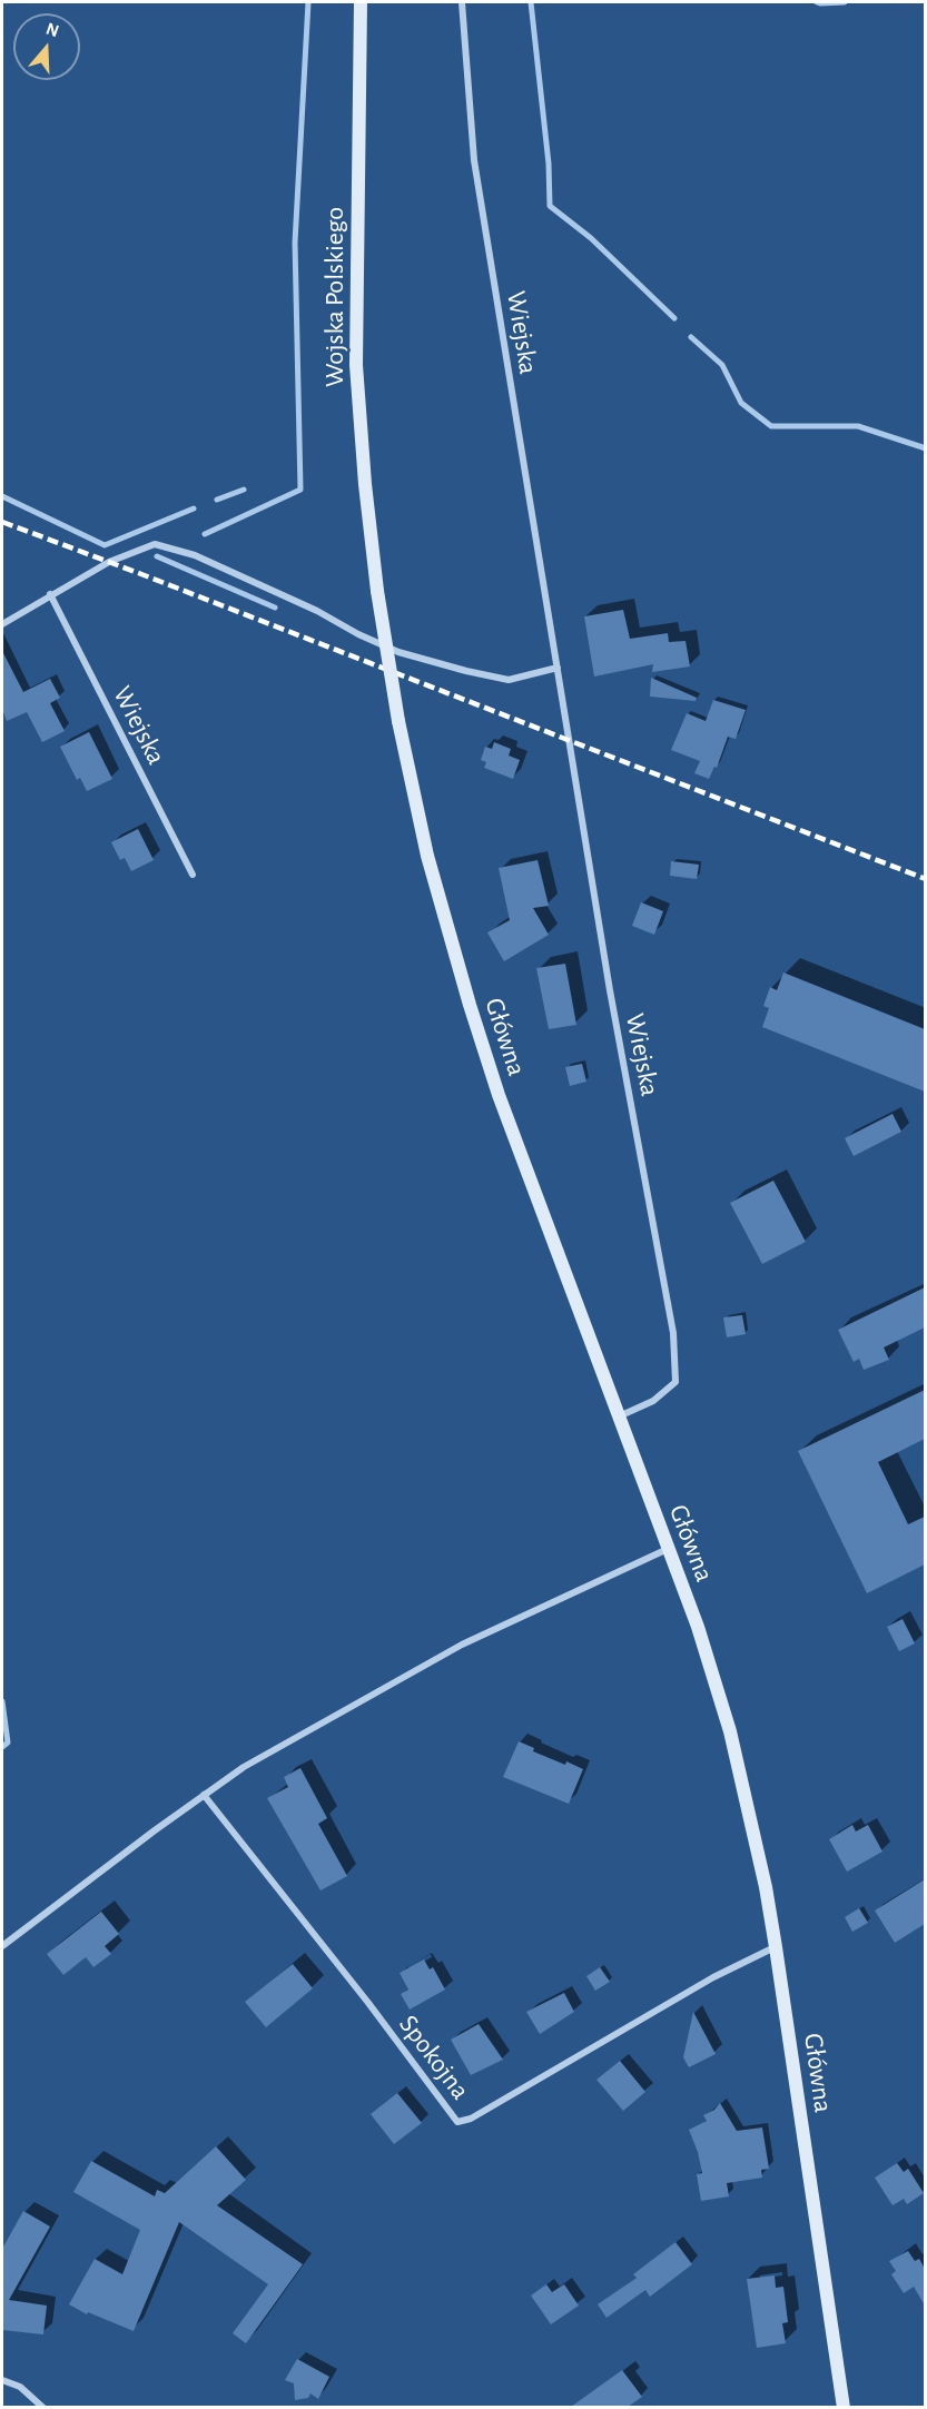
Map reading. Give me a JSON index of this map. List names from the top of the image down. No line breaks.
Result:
{"streets":{"main road":["Wojska Polskiego","Główna"],"street":["Wiejska","Spokojna"]},"crossings":[["Wojska Polskiego","Główna"],["Wiejska","Główna"],["Główna","Spokojna"]],"north":"top"}
